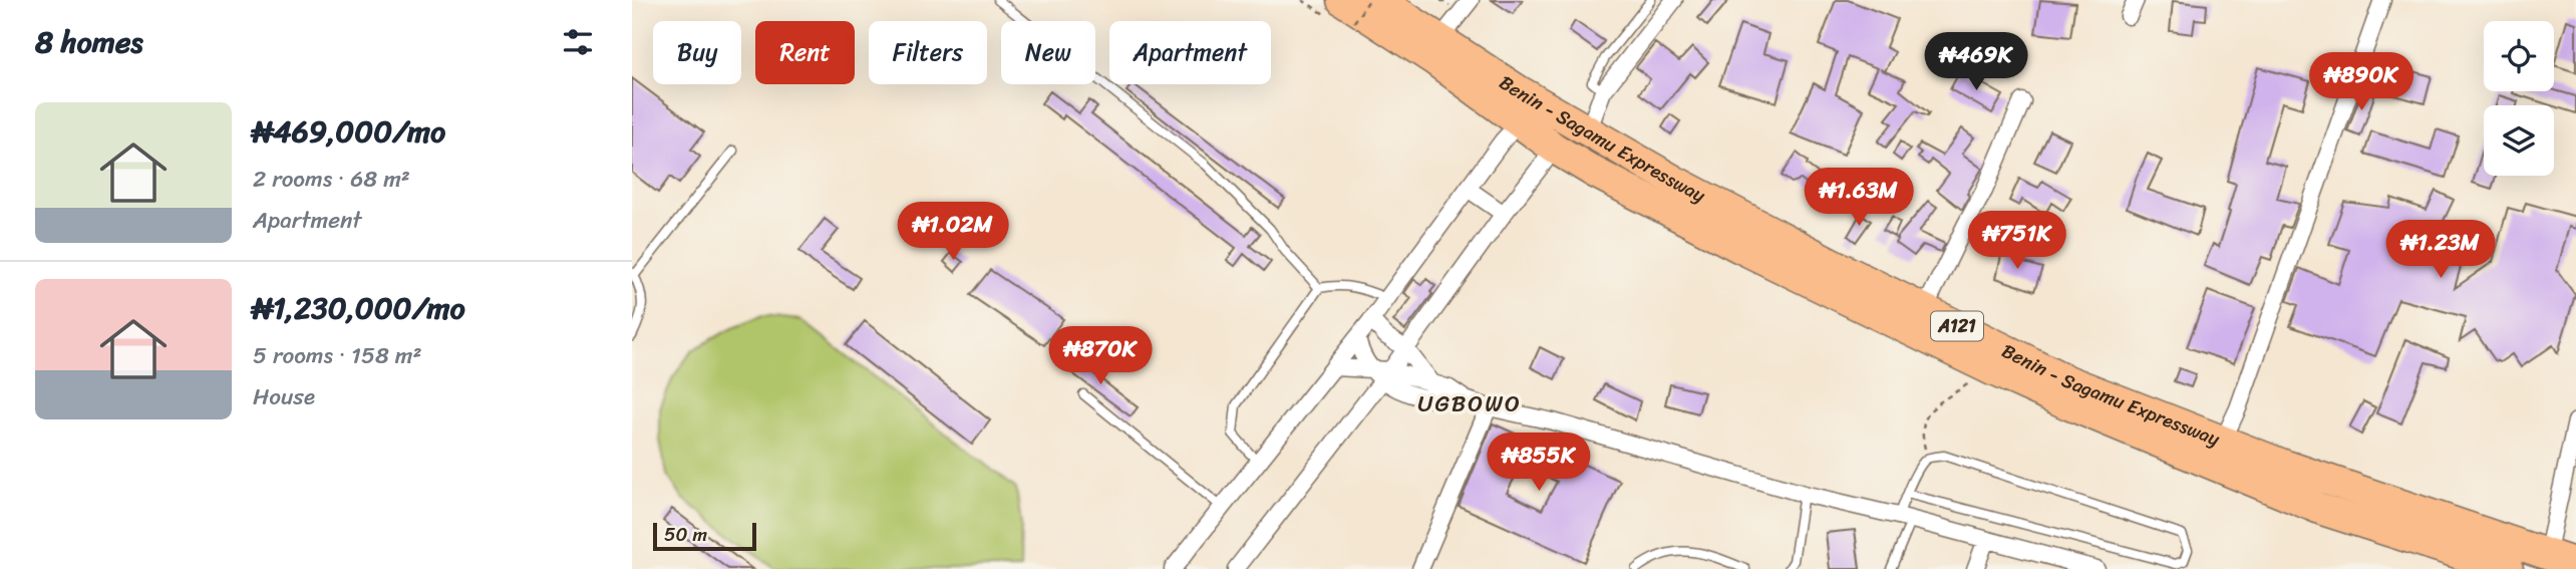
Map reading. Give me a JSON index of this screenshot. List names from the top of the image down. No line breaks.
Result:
{"streets":{"highway":["Benin - Sagamu Expressway","A121"]},"crossings":[["Benin - Sagamu Expressway","A121"]],"districts":["UGBOWO"],"scale_bar":"50 m","page":{"heading":"8 homes","chip":["Buy","Rent","Filters","New","Apartment"],"price":["₦469K","₦890K","₦1.63M","₦1.02M","₦751K","₦1.23M","₦870K","₦855K"],"list":[{"name":"₦469,000/mo","note":"2 rooms · 68 m² · Apartment"},{"name":"₦1,230,000/mo","note":"5 rooms · 158 m² · House"}],"scale":"50 m"}}
